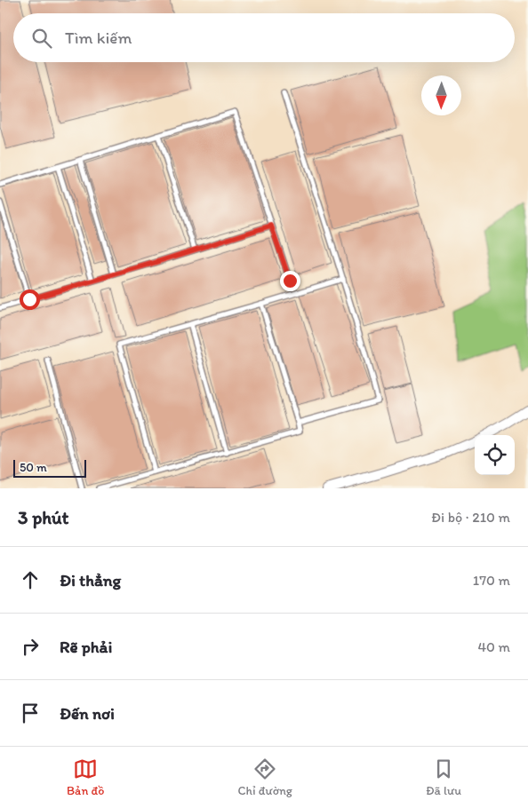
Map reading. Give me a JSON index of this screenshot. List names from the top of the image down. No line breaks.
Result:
{"scale_bar":"50 m","north":"bottom","page":{"search":"Tìm kiếm","scale":"50 m","heading":["3 phút","Đi bộ · 210 m"],"list":[["Đi thẳng","170 m"],["Rẽ phải","40 m"],"Đến nơi"],"nav":["Bản đồ","Chỉ đường","Đã lưu"]}}
